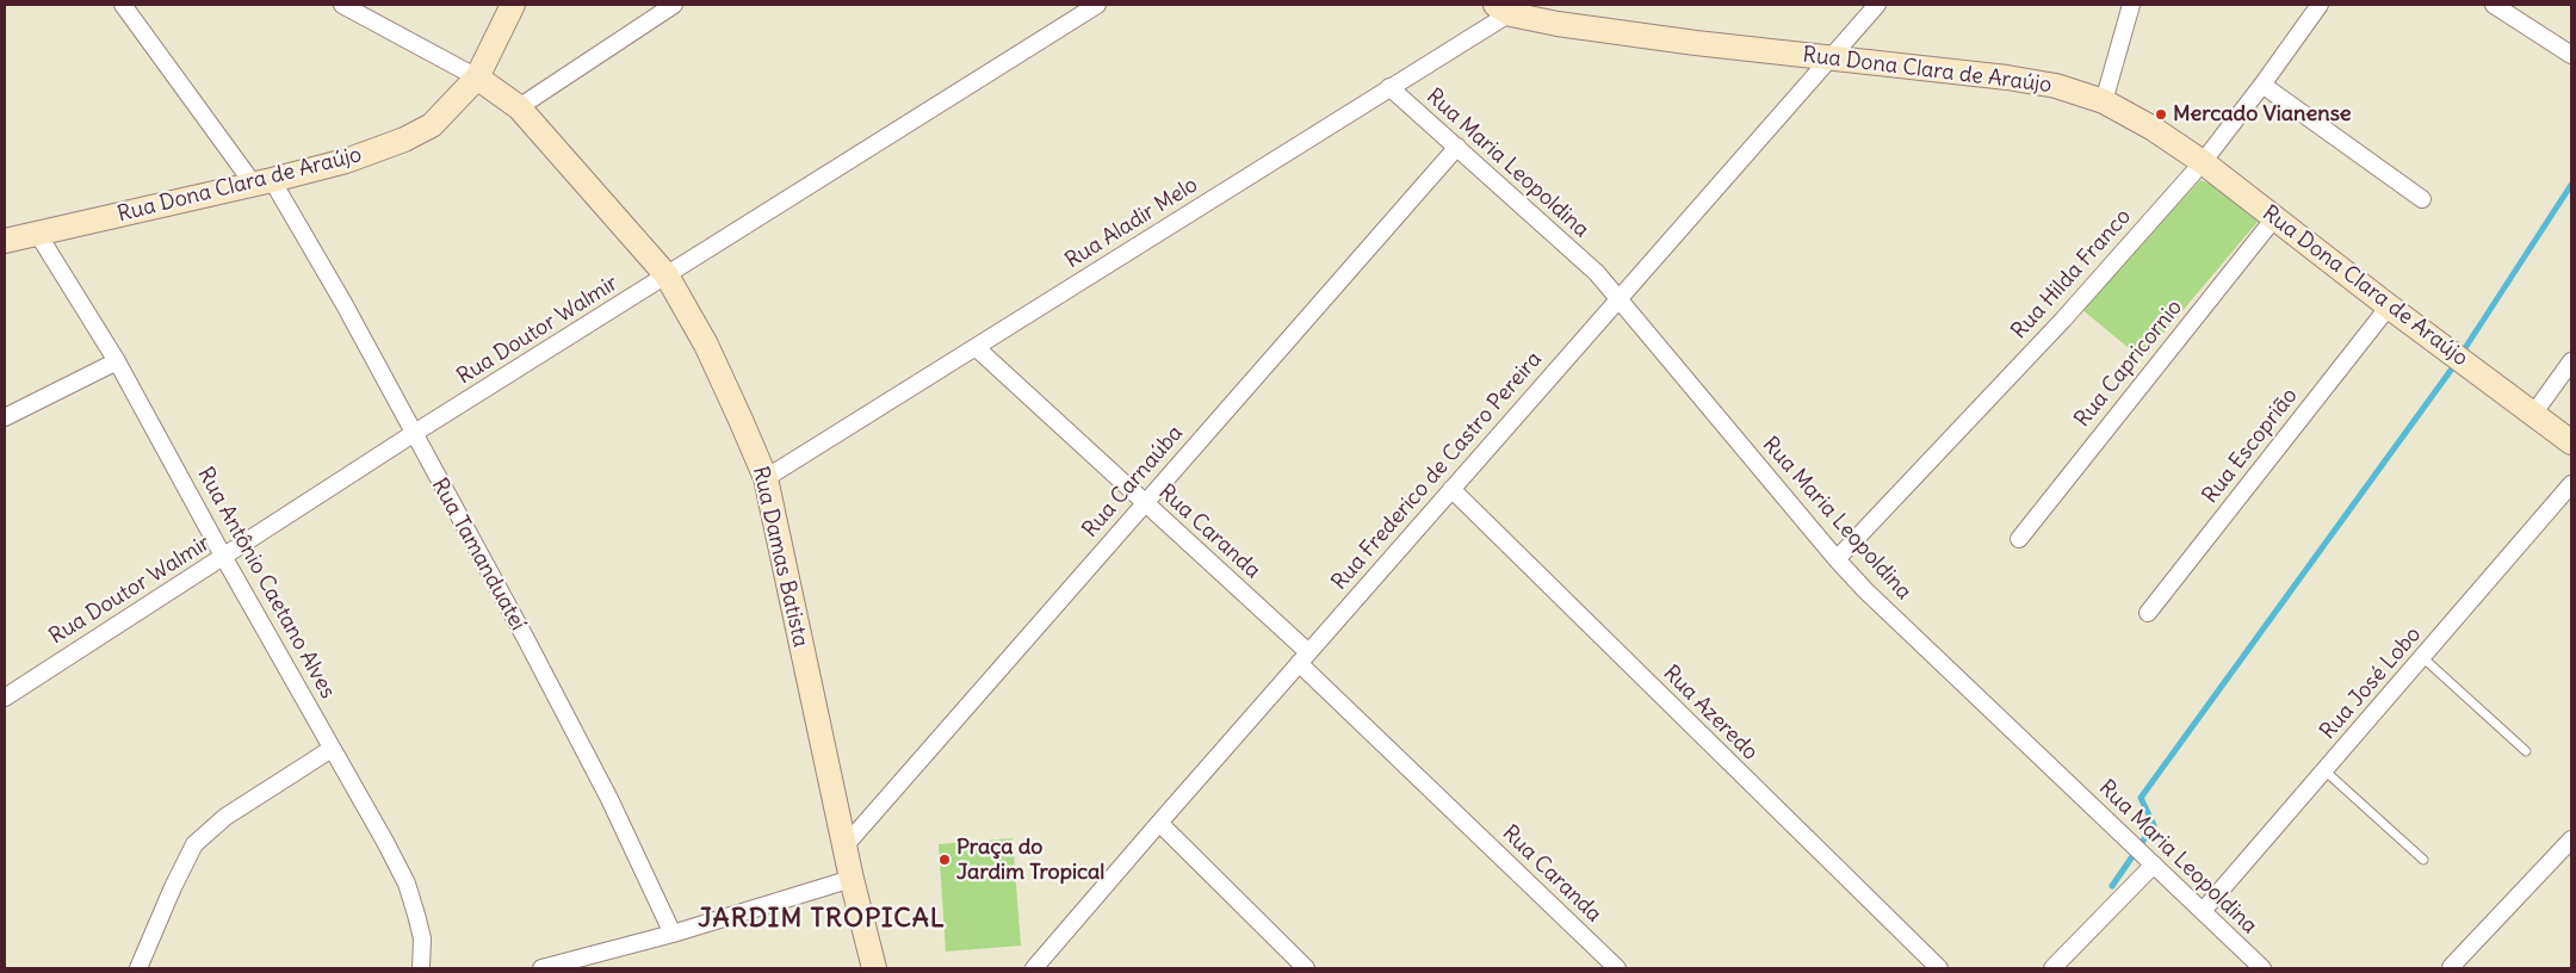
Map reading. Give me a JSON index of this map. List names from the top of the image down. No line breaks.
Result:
{"streets":{"main road":["Rua Dona Clara de Araújo","Rua Damas Batista"],"street":["Rua Maria Leopoldina","Rua Aladir Melo","Rua Hilda Franco","Rua Doutor Walmir","Rua Capricornio","Rua Escoprião","Rua Frederico de Castro Pereira","Rua Carnaúba","Rua Caranda","Rua Tamanduateí","Rua Antônio Caetano Alves","Rua José Lobo","Rua Azeredo"]},"crossings":[["Rua Dona Clara de Araújo","Rua Aladir Melo"],["Rua Dona Clara de Araújo","Rua Hilda Franco"],["Rua Dona Clara de Araújo","Rua Capricornio"],["Rua Dona Clara de Araújo","Rua Escoprião"],["Rua Dona Clara de Araújo","Rua Frederico de Castro Pereira"],["Rua Dona Clara de Araújo","Rua Tamanduateí"],["Rua Dona Clara de Araújo","Rua Antônio Caetano Alves"],["Rua Maria Leopoldina","Rua Aladir Melo"],["Rua Maria Leopoldina","Rua Hilda Franco"],["Rua Maria Leopoldina","Rua Frederico de Castro Pereira"],["Rua Maria Leopoldina","Rua Carnaúba"],["Rua Maria Leopoldina","Rua José Lobo"],["Rua Aladir Melo","Rua Caranda"],["Rua Aladir Melo","Rua Damas Batista"],["Rua Doutor Walmir","Rua Tamanduateí"],["Rua Doutor Walmir","Rua Damas Batista"],["Rua Doutor Walmir","Rua Antônio Caetano Alves"],["Rua Frederico de Castro Pereira","Rua Caranda"],["Rua Frederico de Castro Pereira","Rua Azeredo"],["Rua Carnaúba","Rua Caranda"],["Rua Carnaúba","Rua Damas Batista"]],"districts":["JARDIM TROPICAL"],"places":["Mercado Vianense","Praça do Jardim Tropical"]}
